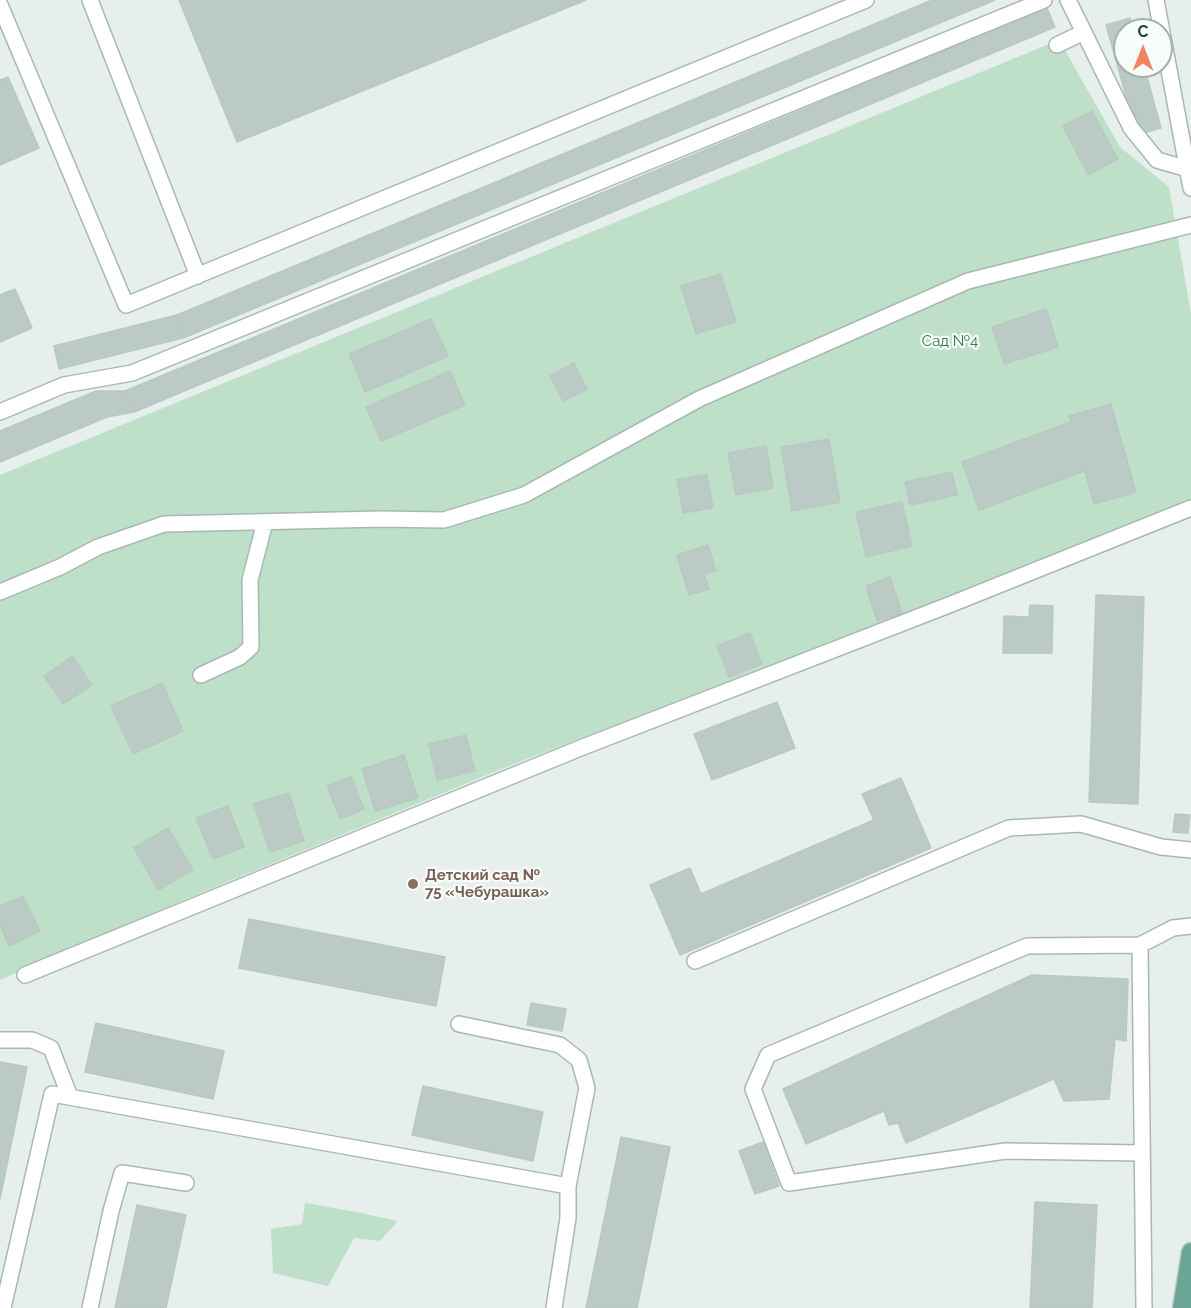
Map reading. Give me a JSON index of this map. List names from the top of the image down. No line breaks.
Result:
{"parks":["Сад №4"],"places":["Детский сад № 75 «Чебурашка»"],"north":"top"}
